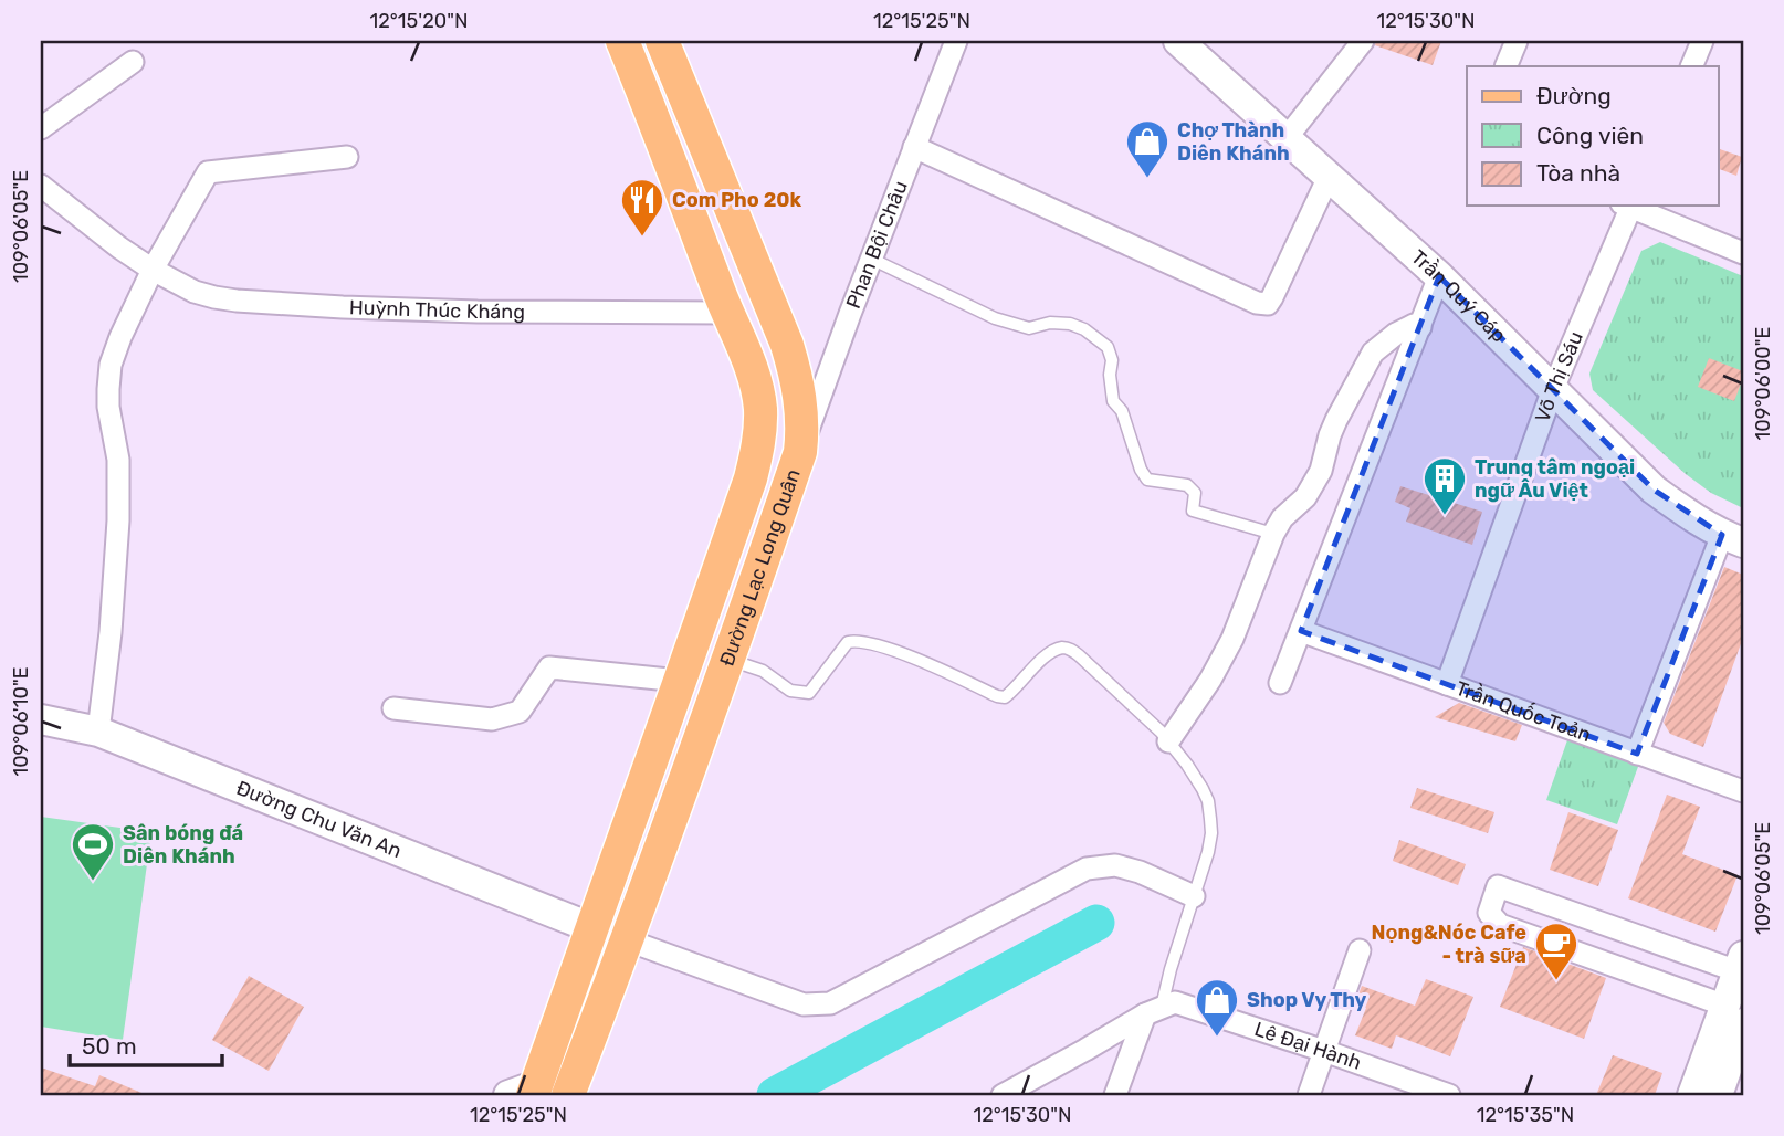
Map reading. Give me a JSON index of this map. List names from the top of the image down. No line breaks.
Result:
{"streets":{"main road":["Đường Lạc Long Quân"],"street":["Phan Bội Châu","Trần Quý Cáp","Huỳnh Thúc Kháng","Võ Thị Sáu","Trần Quốc Toản","Đường Chu Văn An","Lê Đại Hành"]},"crossings":[["Phan Bội Châu","Đường Lạc Long Quân"],["Trần Quý Cáp","Võ Thị Sáu"],["Huỳnh Thúc Kháng","Đường Lạc Long Quân"],["Võ Thị Sáu","Trần Quốc Toản"],["Đường Lạc Long Quân","Đường Chu Văn An"]],"places":{"shop":["Chợ Thành Diên Khánh","Shop Vy Thy"],"restaurant":["Com Pho 20k"],"building":["Trung tâm ngoại ngữ Âu Việt"],"sports":["Sân bóng đá Diên Khánh"],"cafe":["Nọng&Nóc Cafe - trà sữa"]},"legend":["Đường","Công viên","Tòa nhà"],"scale_bar":"50 m","coordinates":["12°15'20\"N","12°15'25\"N","12°15'30\"N","109°06'05\"E","109°06'00\"E","109°06'10\"E","12°15'35\"N"]}
